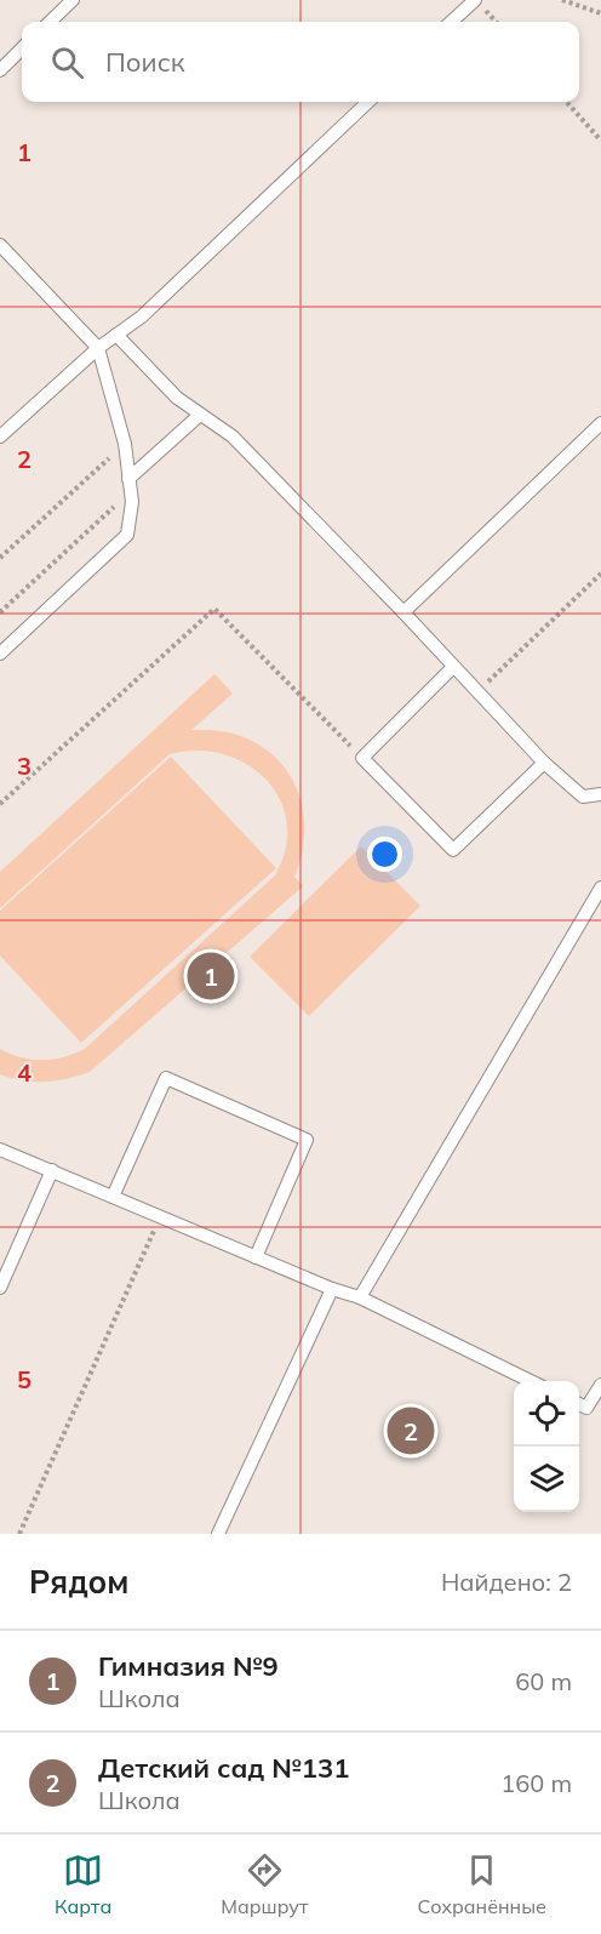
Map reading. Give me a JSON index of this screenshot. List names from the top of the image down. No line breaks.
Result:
{"page":{"search":"Поиск","pins":["1","2"],"heading":["Рядом","Найдено: 2"],"list":[{"mark":"1","name":"Гимназия №9","note":"Школа","value":"60 m"},{"mark":"2","name":"Детский сад №131","note":"Школа","value":"160 m"}],"nav":["Карта","Маршрут","Сохранённые"]},"grid":{"rows":["1","2","3","4","5"]}}
